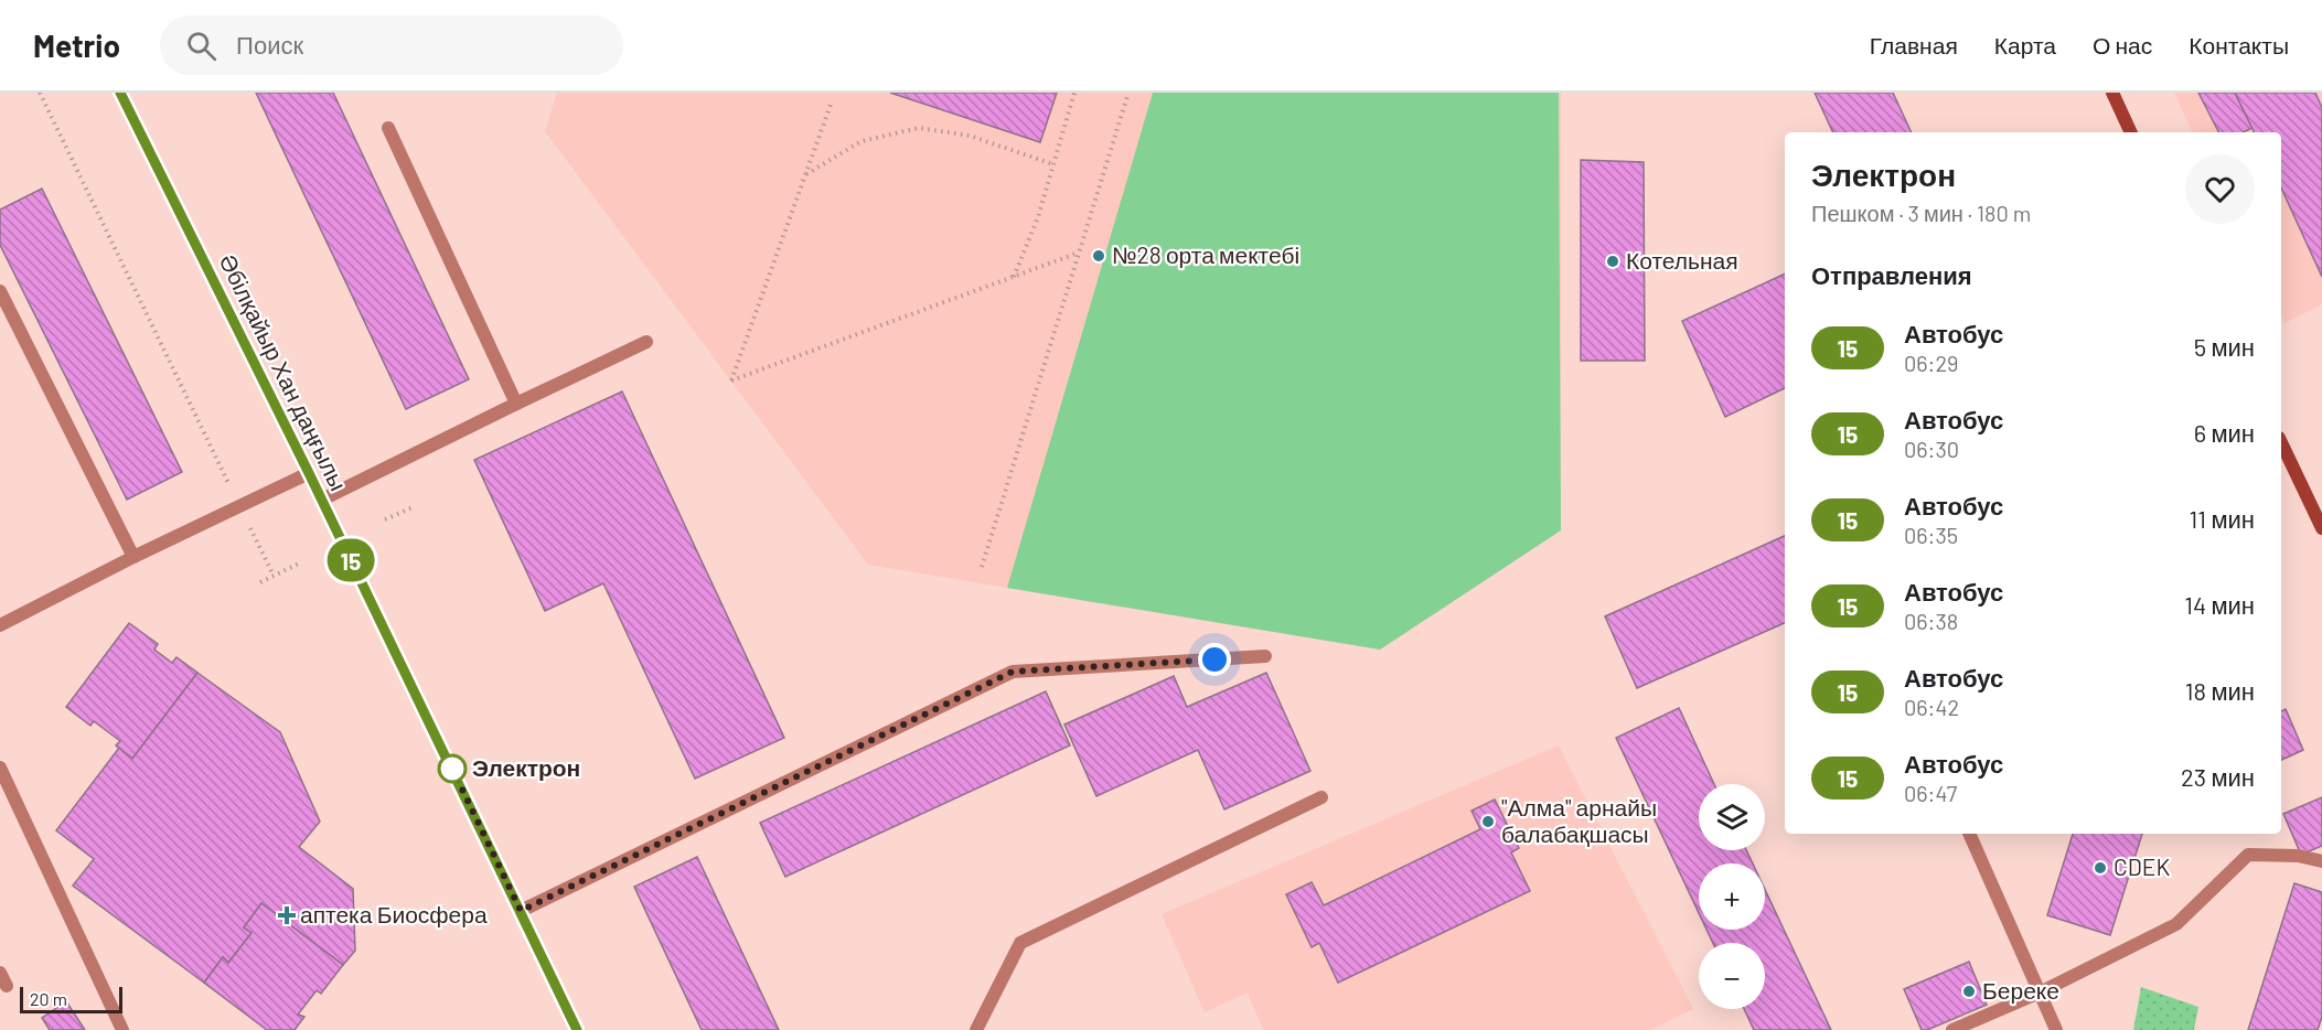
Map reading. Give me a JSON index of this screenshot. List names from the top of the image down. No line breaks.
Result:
{"streets":{"street":["Әбілқайыр Хан даңғылы"]},"places":{"other":["№28 орта мектебі","Котельная","Электрон","\"Алма\" арнайы балабақшасы","CDEK","Береке"],"health":["аптека Биосфера"]},"lines":["bus line 15"],"scale_bar":"20 m","page":{"header":"Metrio","search":"Поиск","nav":["Главная","Карта","О нас","Контакты"],"on_map":"15","heading":[["Электрон","Пешком · 3 мин · 180 m"],"Отправления"],"list":[{"mark":"15","name":"Автобус","note":"06:29","value":"5 мин"},{"mark":"15","name":"Автобус","note":"06:30","value":"6 мин"},{"mark":"15","name":"Автобус","note":"06:35","value":"11 мин"},{"mark":"15","name":"Автобус","note":"06:38","value":"14 мин"},{"mark":"15","name":"Автобус","note":"06:42","value":"18 мин"},{"mark":"15","name":"Автобус","note":"06:47","value":"23 мин"}],"map_buttons":["+","−"],"scale":"20 m"}}
